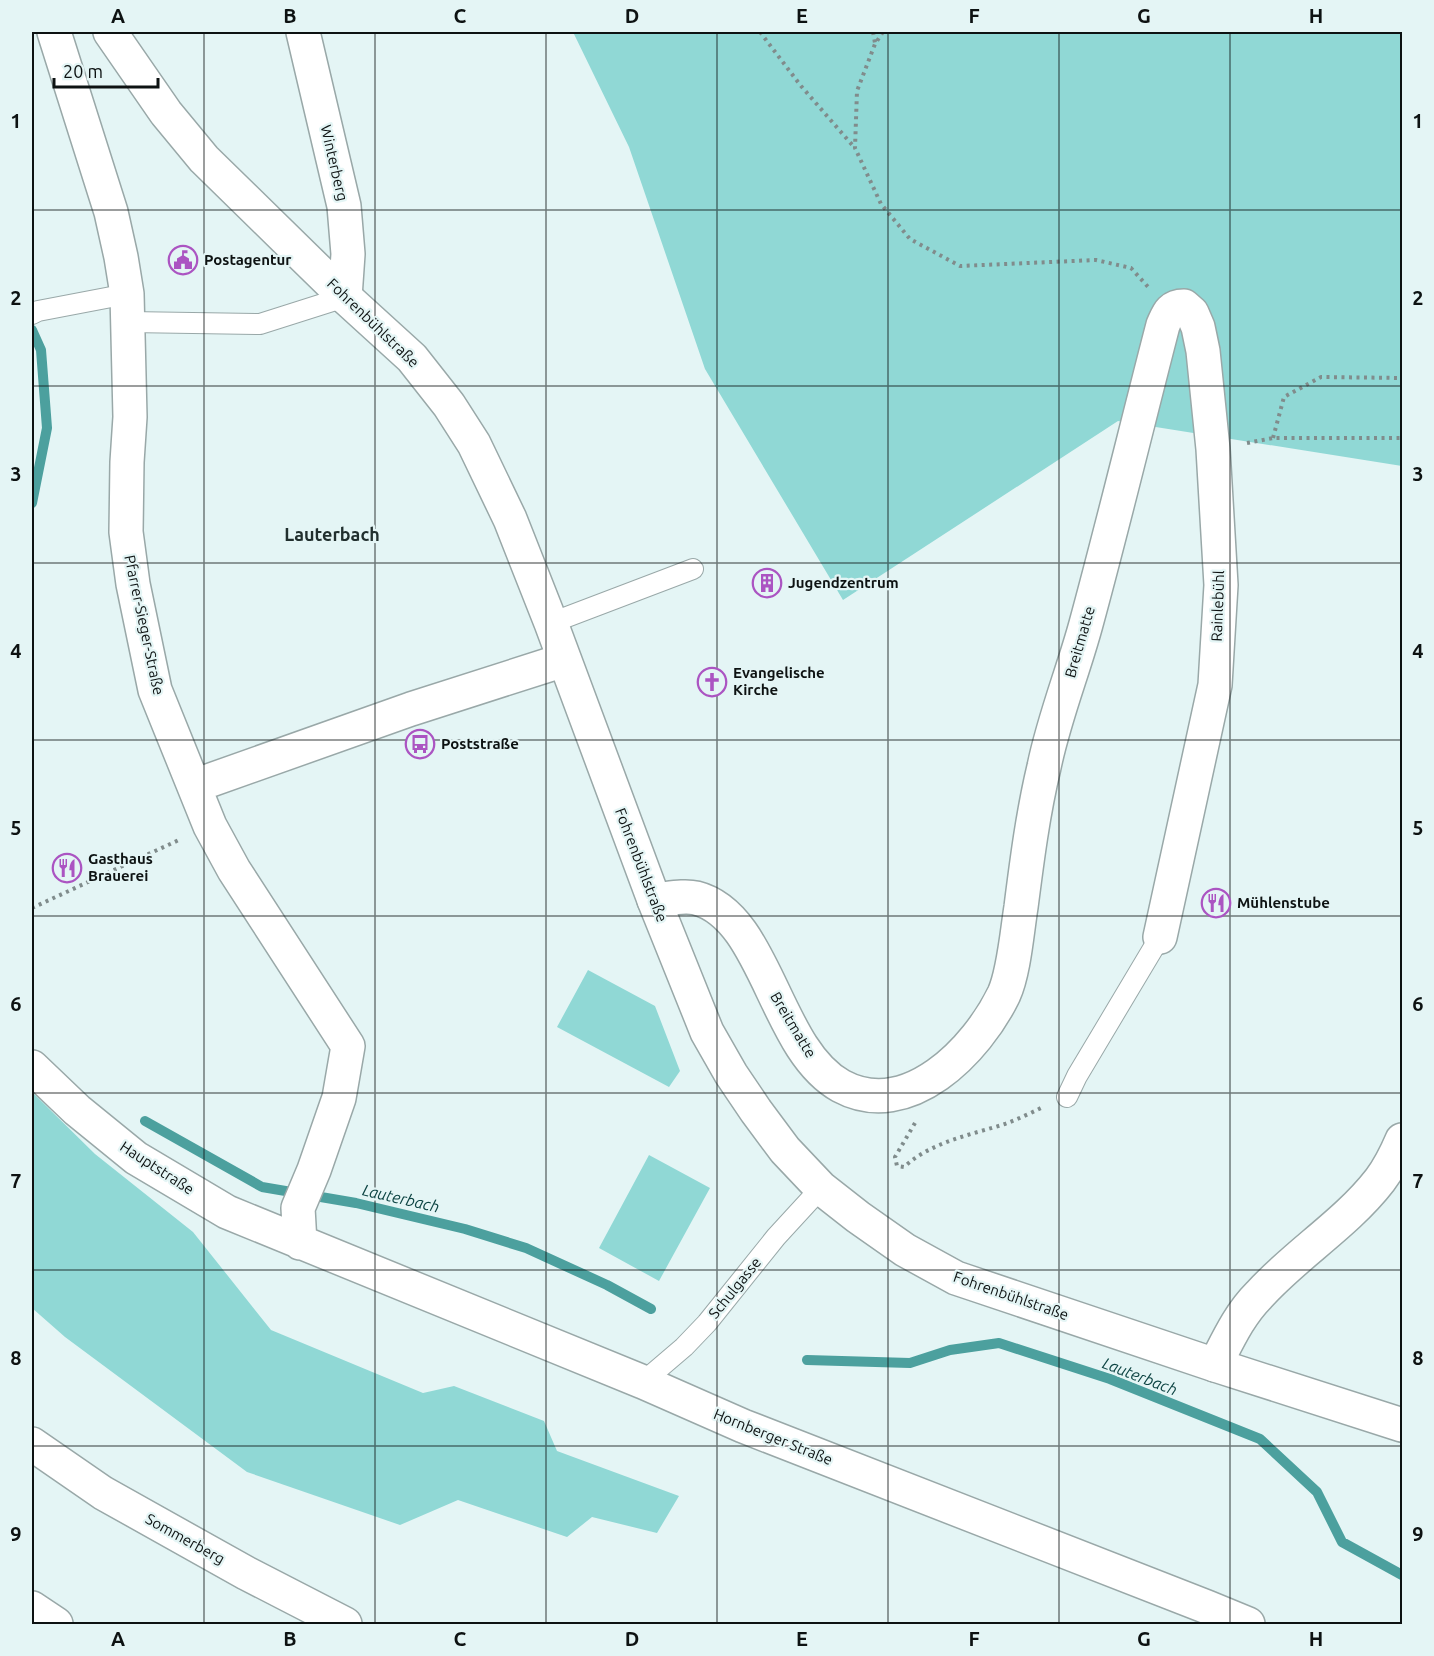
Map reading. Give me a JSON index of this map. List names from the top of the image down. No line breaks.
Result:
{"streets":{"street":["Winterberg","Fohrenbühlstraße","Rainlebühl","Pfarrer-Sieger-Straße","Breitmatte","Hauptstraße","Hornberger Straße","Sommerberg"],"lane":["Schulgasse"]},"crossings":[["Winterberg","Fohrenbühlstraße"],["Fohrenbühlstraße","Breitmatte"],["Fohrenbühlstraße","Schulgasse"],["Rainlebühl","Breitmatte"],["Pfarrer-Sieger-Straße","Hauptstraße"],["Pfarrer-Sieger-Straße","Hornberger Straße"],["Hauptstraße","Hornberger Straße"],["Schulgasse","Hornberger Straße"]],"districts":["Lauterbach"],"water":["Lauterbach"],"places":{"public building":["Postagentur"],"building":["Jugendzentrum"],"church":["Evangelische Kirche"],"bus stop":["Poststraße"],"restaurant":["Gasthaus Brauerei","Mühlenstube"]},"scale_bar":"20 m","grid":{"columns":["A","B","C","D","E","F","G","H"],"rows":["1","2","3","4","5","6","7","8","9"]}}
